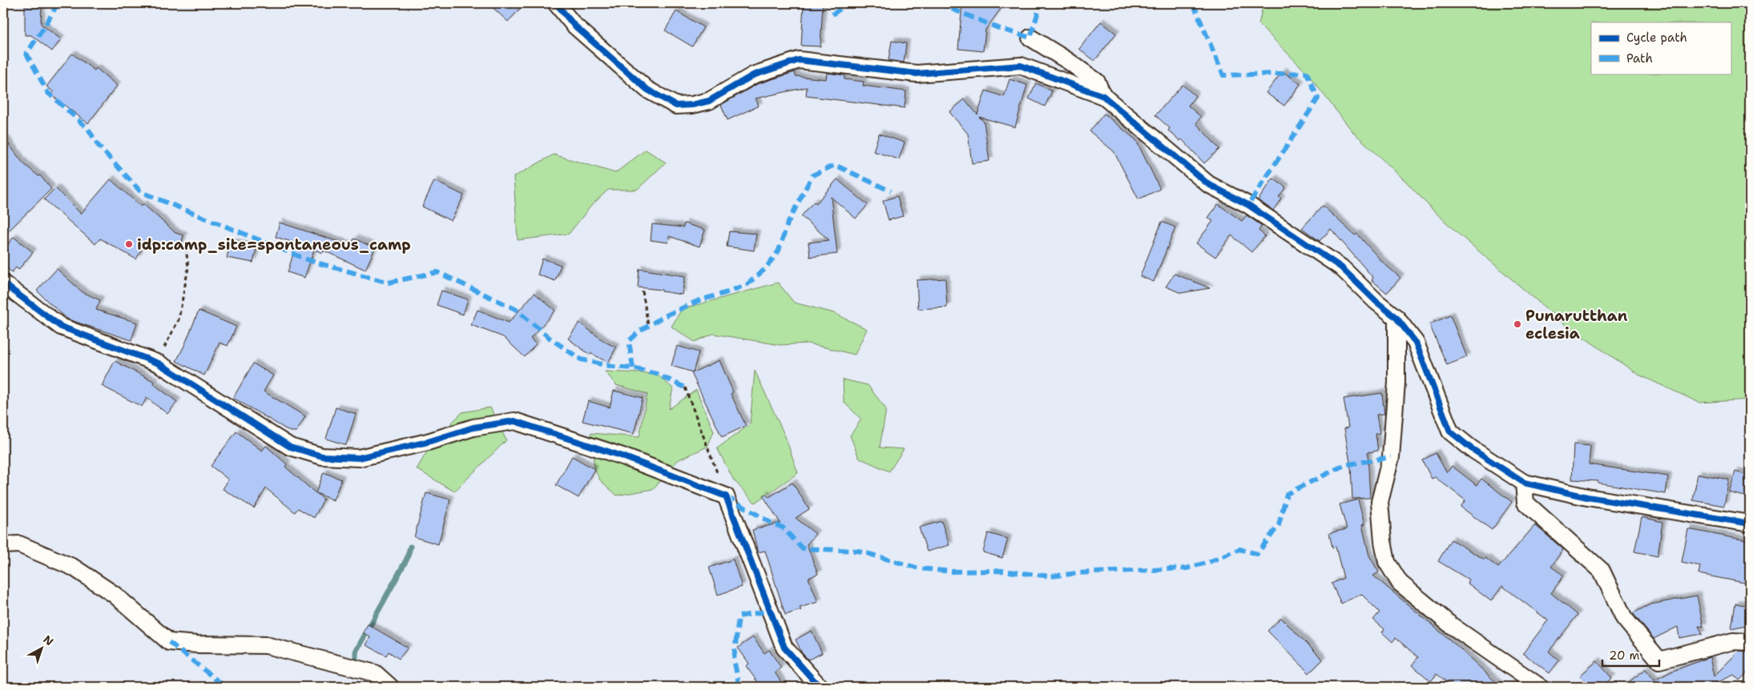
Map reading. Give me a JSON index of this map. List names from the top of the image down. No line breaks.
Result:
{"places":["idp:camp_site=spontaneous_camp","Punarutthan eclesia"],"legend":["Cycle path","Path"],"scale_bar":"20 m","north":"top right"}
